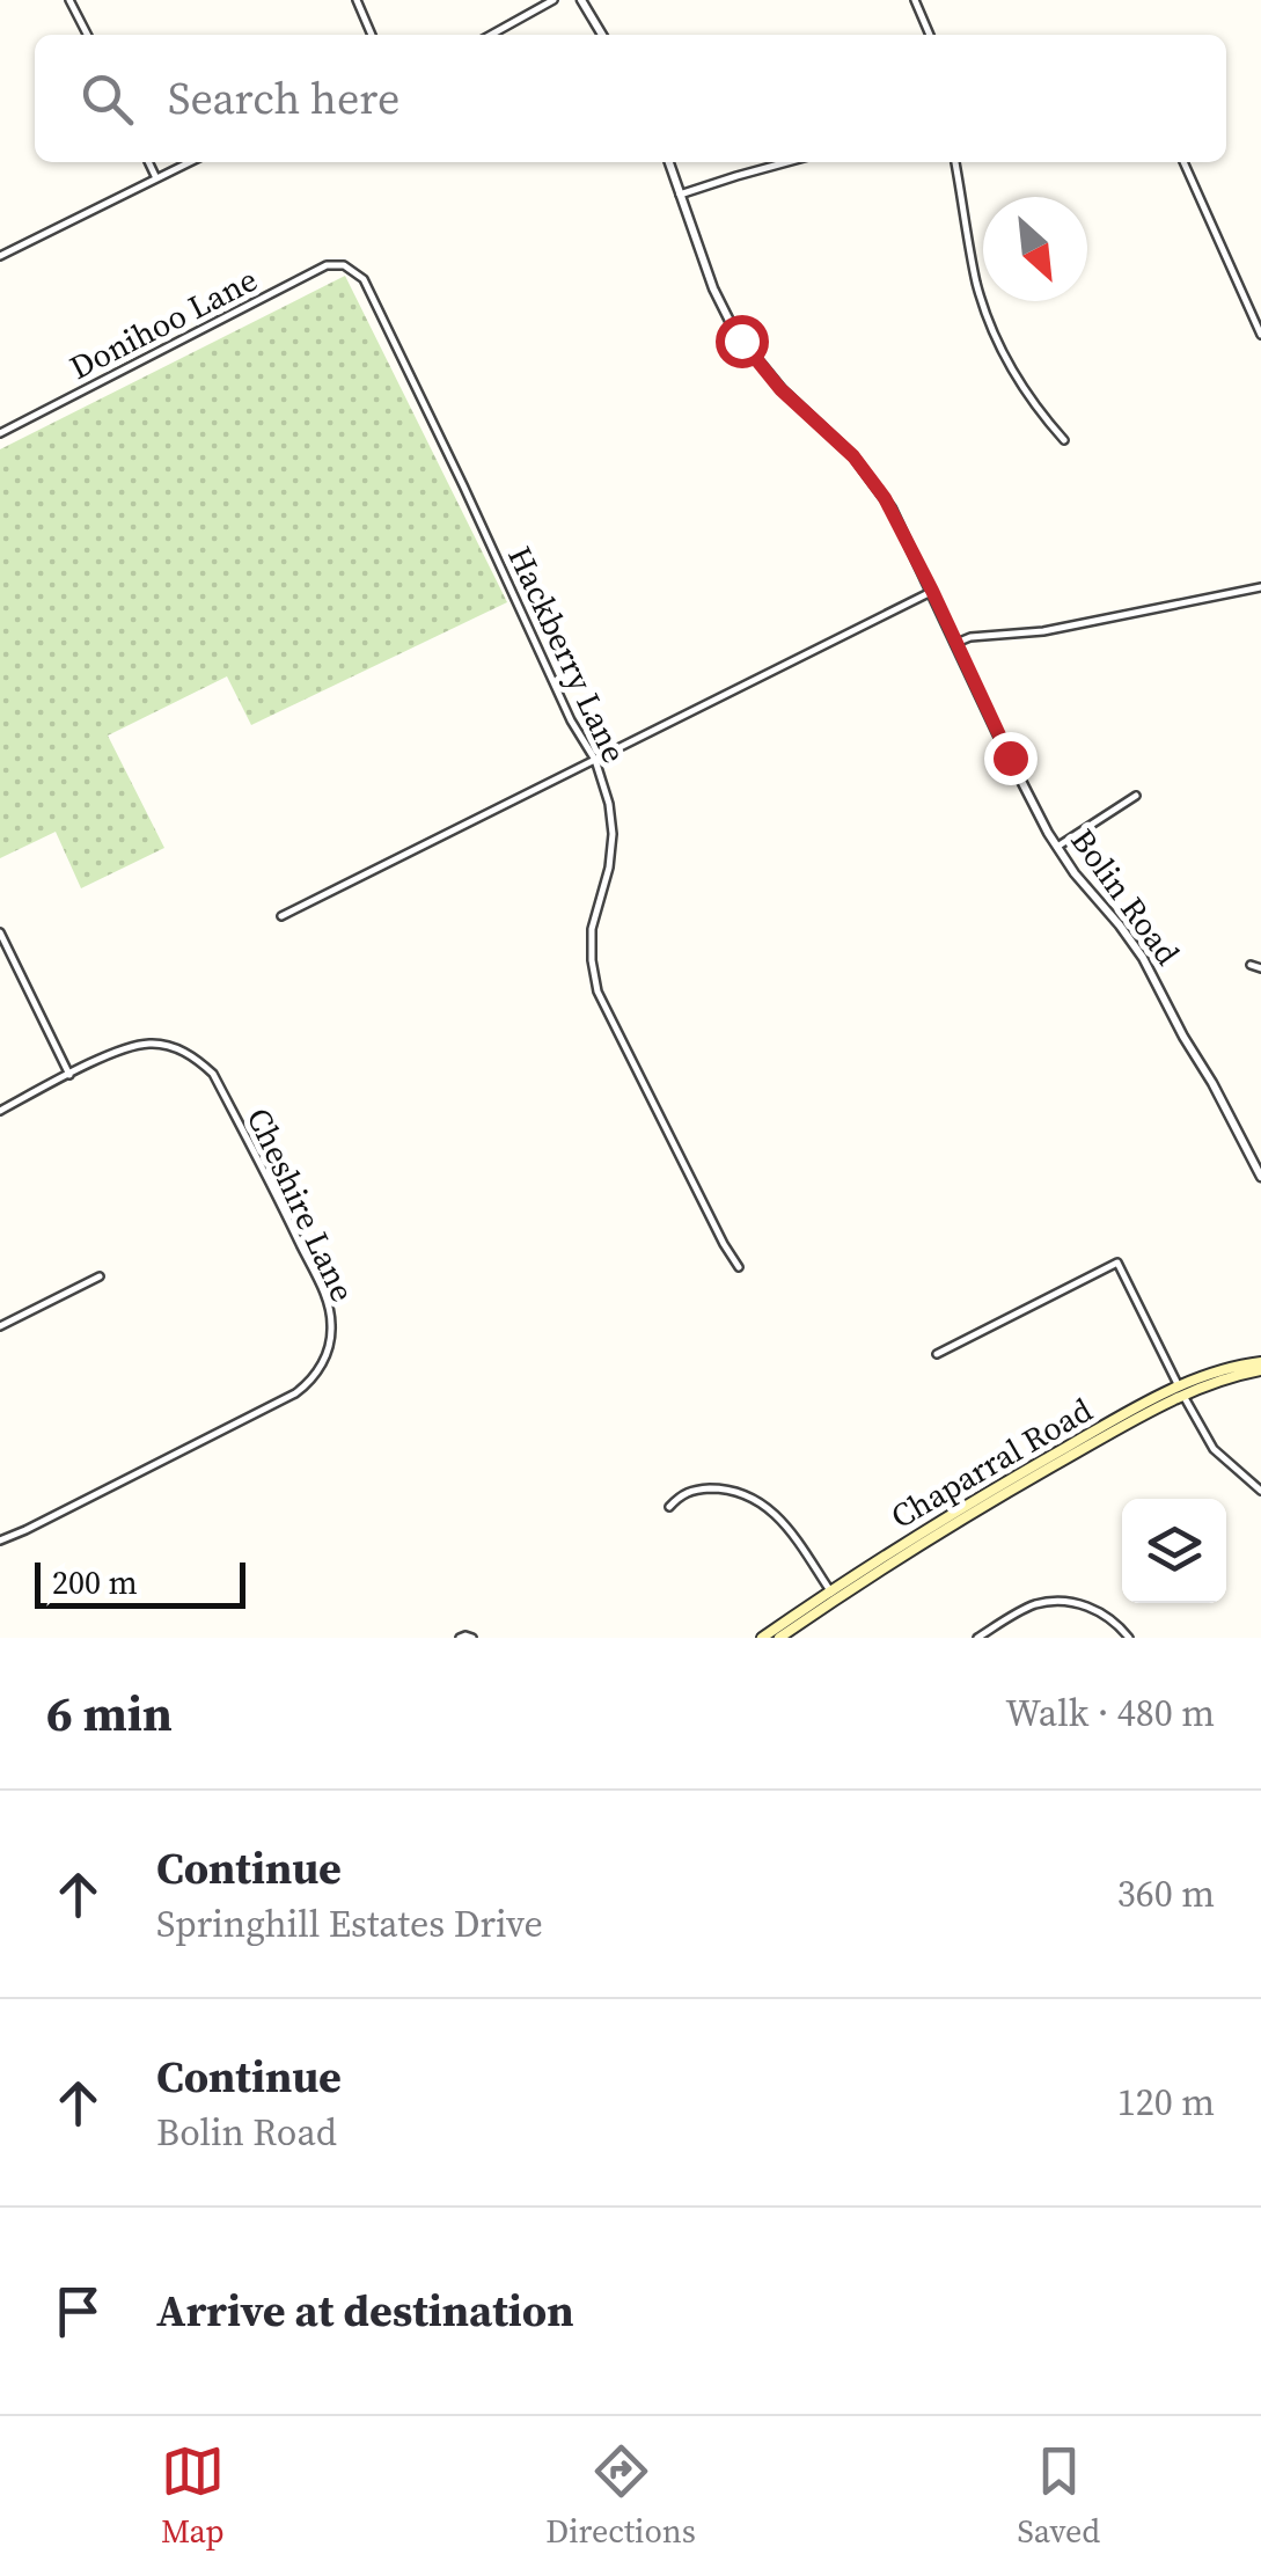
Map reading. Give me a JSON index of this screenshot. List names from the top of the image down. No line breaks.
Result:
{"streets":{"main road":["Chaparral Road"],"street":["Donihoo Lane","Hackberry Lane","Bolin Road","Cheshire Lane"]},"crossings":[["Donihoo Lane","Hackberry Lane"]],"scale_bar":"200 m","north":"bottom right","page":{"search":"Search here","scale":"200 m","heading":["6 min","Walk · 480 m"],"list":[["Continue","Springhill Estates Drive","360 m"],["Continue","Bolin Road","120 m"],"Arrive at destination"],"nav":["Map","Directions","Saved"]}}
